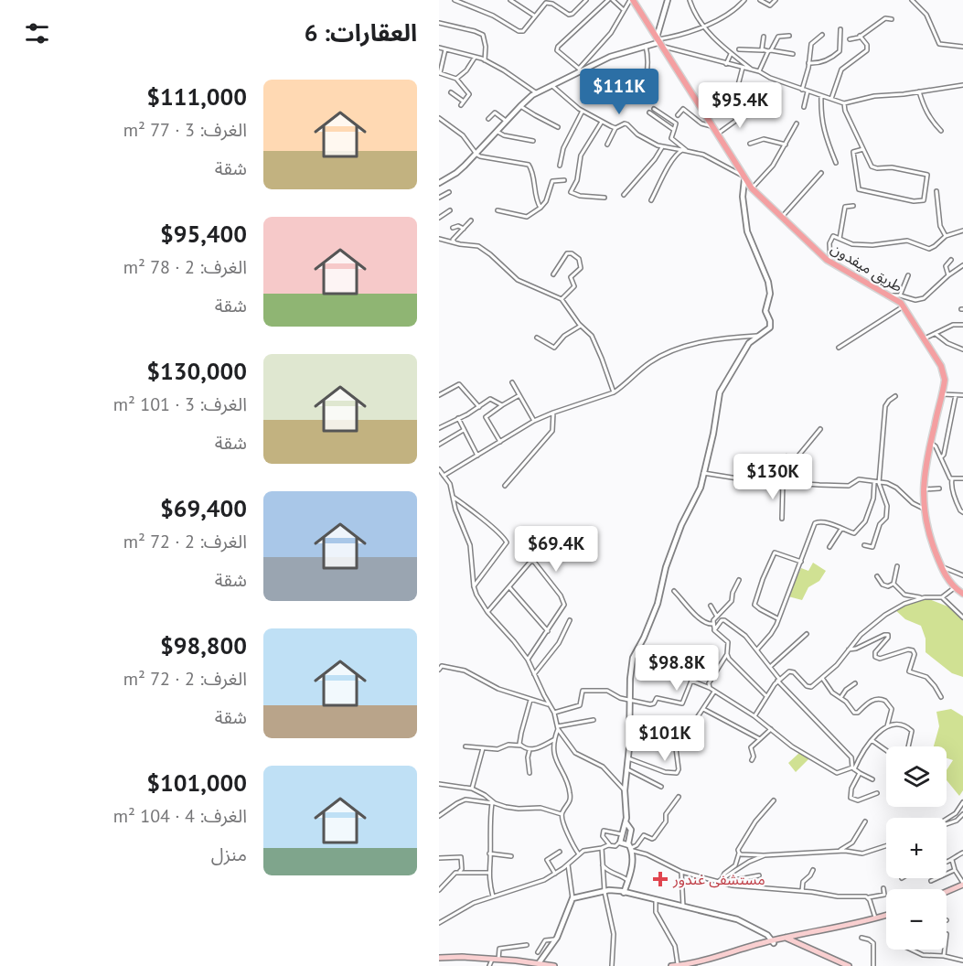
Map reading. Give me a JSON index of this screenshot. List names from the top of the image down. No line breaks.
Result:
{"streets":{"main road":["طريق ميفدون"]},"places":{"health":["مستشفى غندور"]},"page":{"heading":"العقارات: 6","list":[{"name":"$111,000","note":"الغرف: 3 · 77 m² · شقة"},{"name":"$95,400","note":"الغرف: 2 · 78 m² · شقة"},{"name":"$130,000","note":"الغرف: 3 · 101 m² · شقة"},{"name":"$69,400","note":"الغرف: 2 · 72 m² · شقة"},{"name":"$98,800","note":"الغرف: 2 · 72 m² · شقة"},{"name":"$101,000","note":"الغرف: 4 · 104 m² · منزل"}],"price":["$111K","$95.4K","$130K","$69.4K","$98.8K","$101K"],"map_buttons":["+","−"]}}
